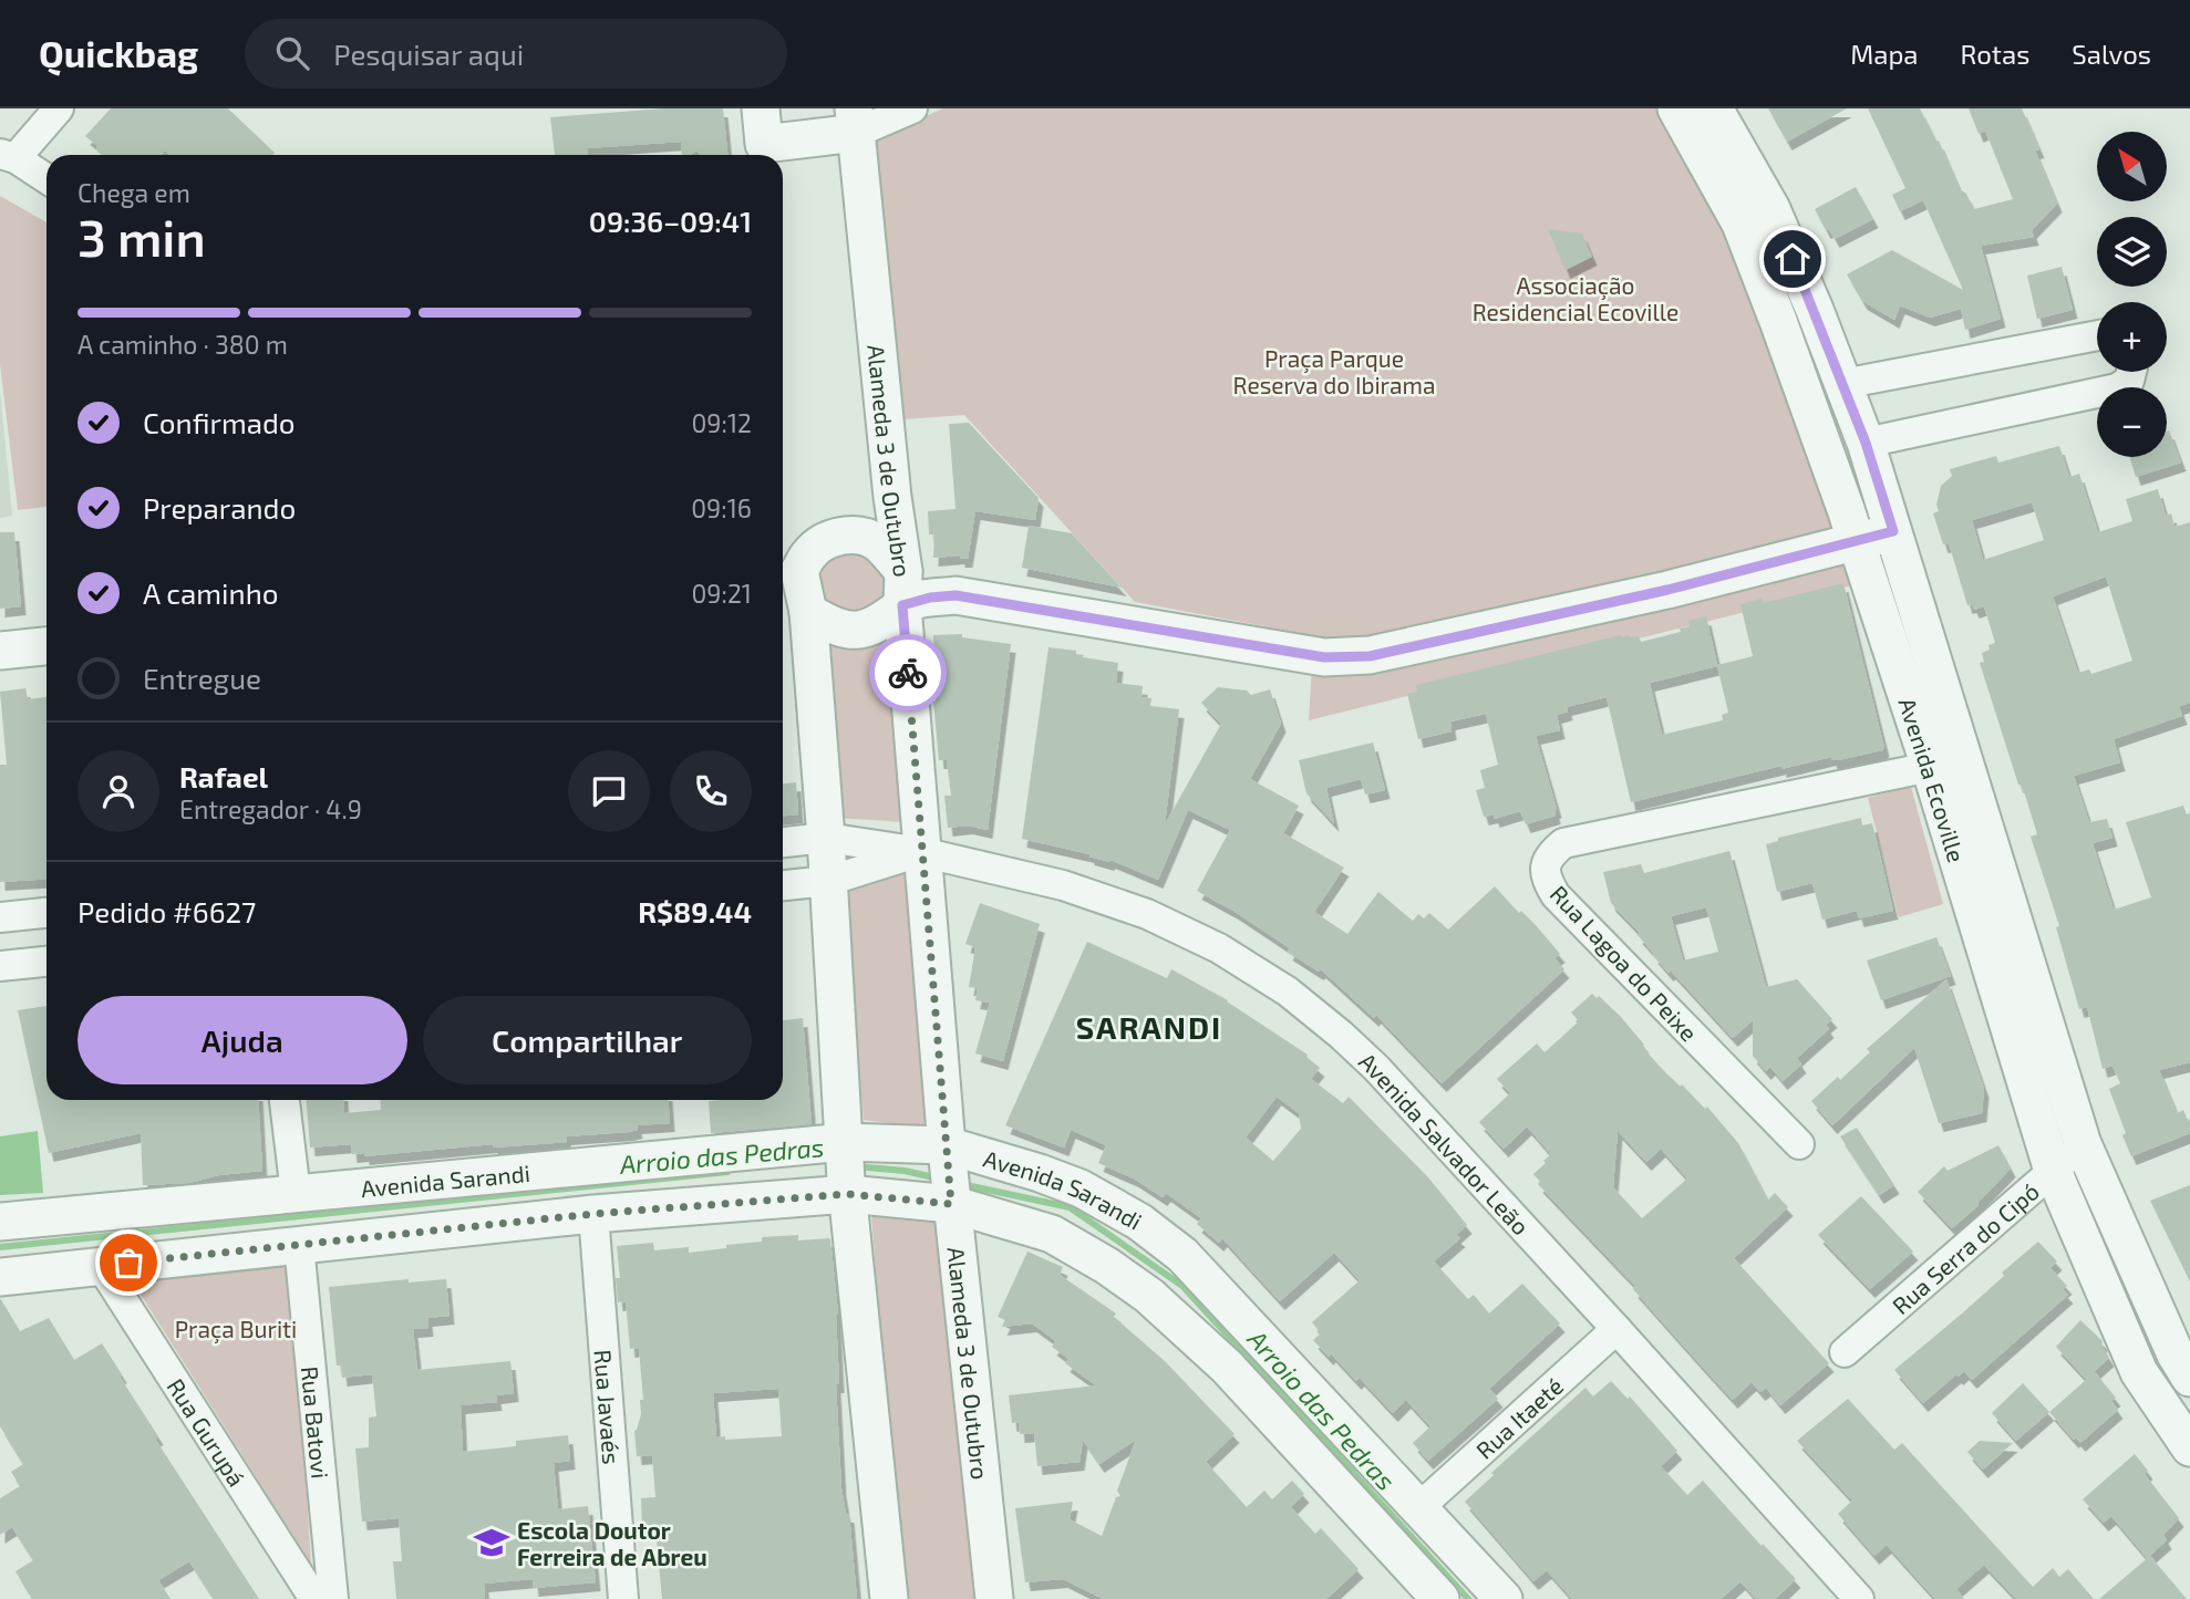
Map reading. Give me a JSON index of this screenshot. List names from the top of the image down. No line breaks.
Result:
{"streets":{"street":["Alameda 3 de Outubro","Avenida Ecoville","Rua Lagoa do Peixe","Avenida Salvador Leão","Avenida Sarandi","Rua Serra do Cipó","Rua Javaés","Rua Itaeté","Rua Batovi","Rua Gurupá"]},"crossings":[["Alameda 3 de Outubro","Avenida Salvador Leão"],["Alameda 3 de Outubro","Avenida Sarandi"],["Avenida Ecoville","Rua Lagoa do Peixe"],["Avenida Ecoville","Rua Serra do Cipó"],["Avenida Salvador Leão","Rua Itaeté"],["Avenida Sarandi","Rua Javaés"],["Avenida Sarandi","Rua Itaeté"],["Avenida Sarandi","Rua Batovi"],["Avenida Sarandi","Rua Gurupá"]],"districts":["SARANDI"],"water":["Arroio das Pedras"],"parks":["Associação Residencial Ecoville","Praça Parque Reserva do Ibirama","Praça Buriti"],"places":{"school or university":["Escola Doutor Ferreira de Abreu"]},"north":"top left","page":{"header":"Quickbag","search":"Pesquisar aqui","nav":["Mapa","Rotas","Salvos"],"map_buttons":["+","−"],"heading":["3 min","Chega em","09:36–09:41"],"panel":["Rafael","Entregador · 4.9","Pedido #6627","R$89.44"],"bar":"A caminho · 380 m","list":[["Confirmado","09:12"],["Preparando","09:16"],["A caminho","09:21"],"Entregue"],"buttons":["Ajuda","Compartilhar"]}}
